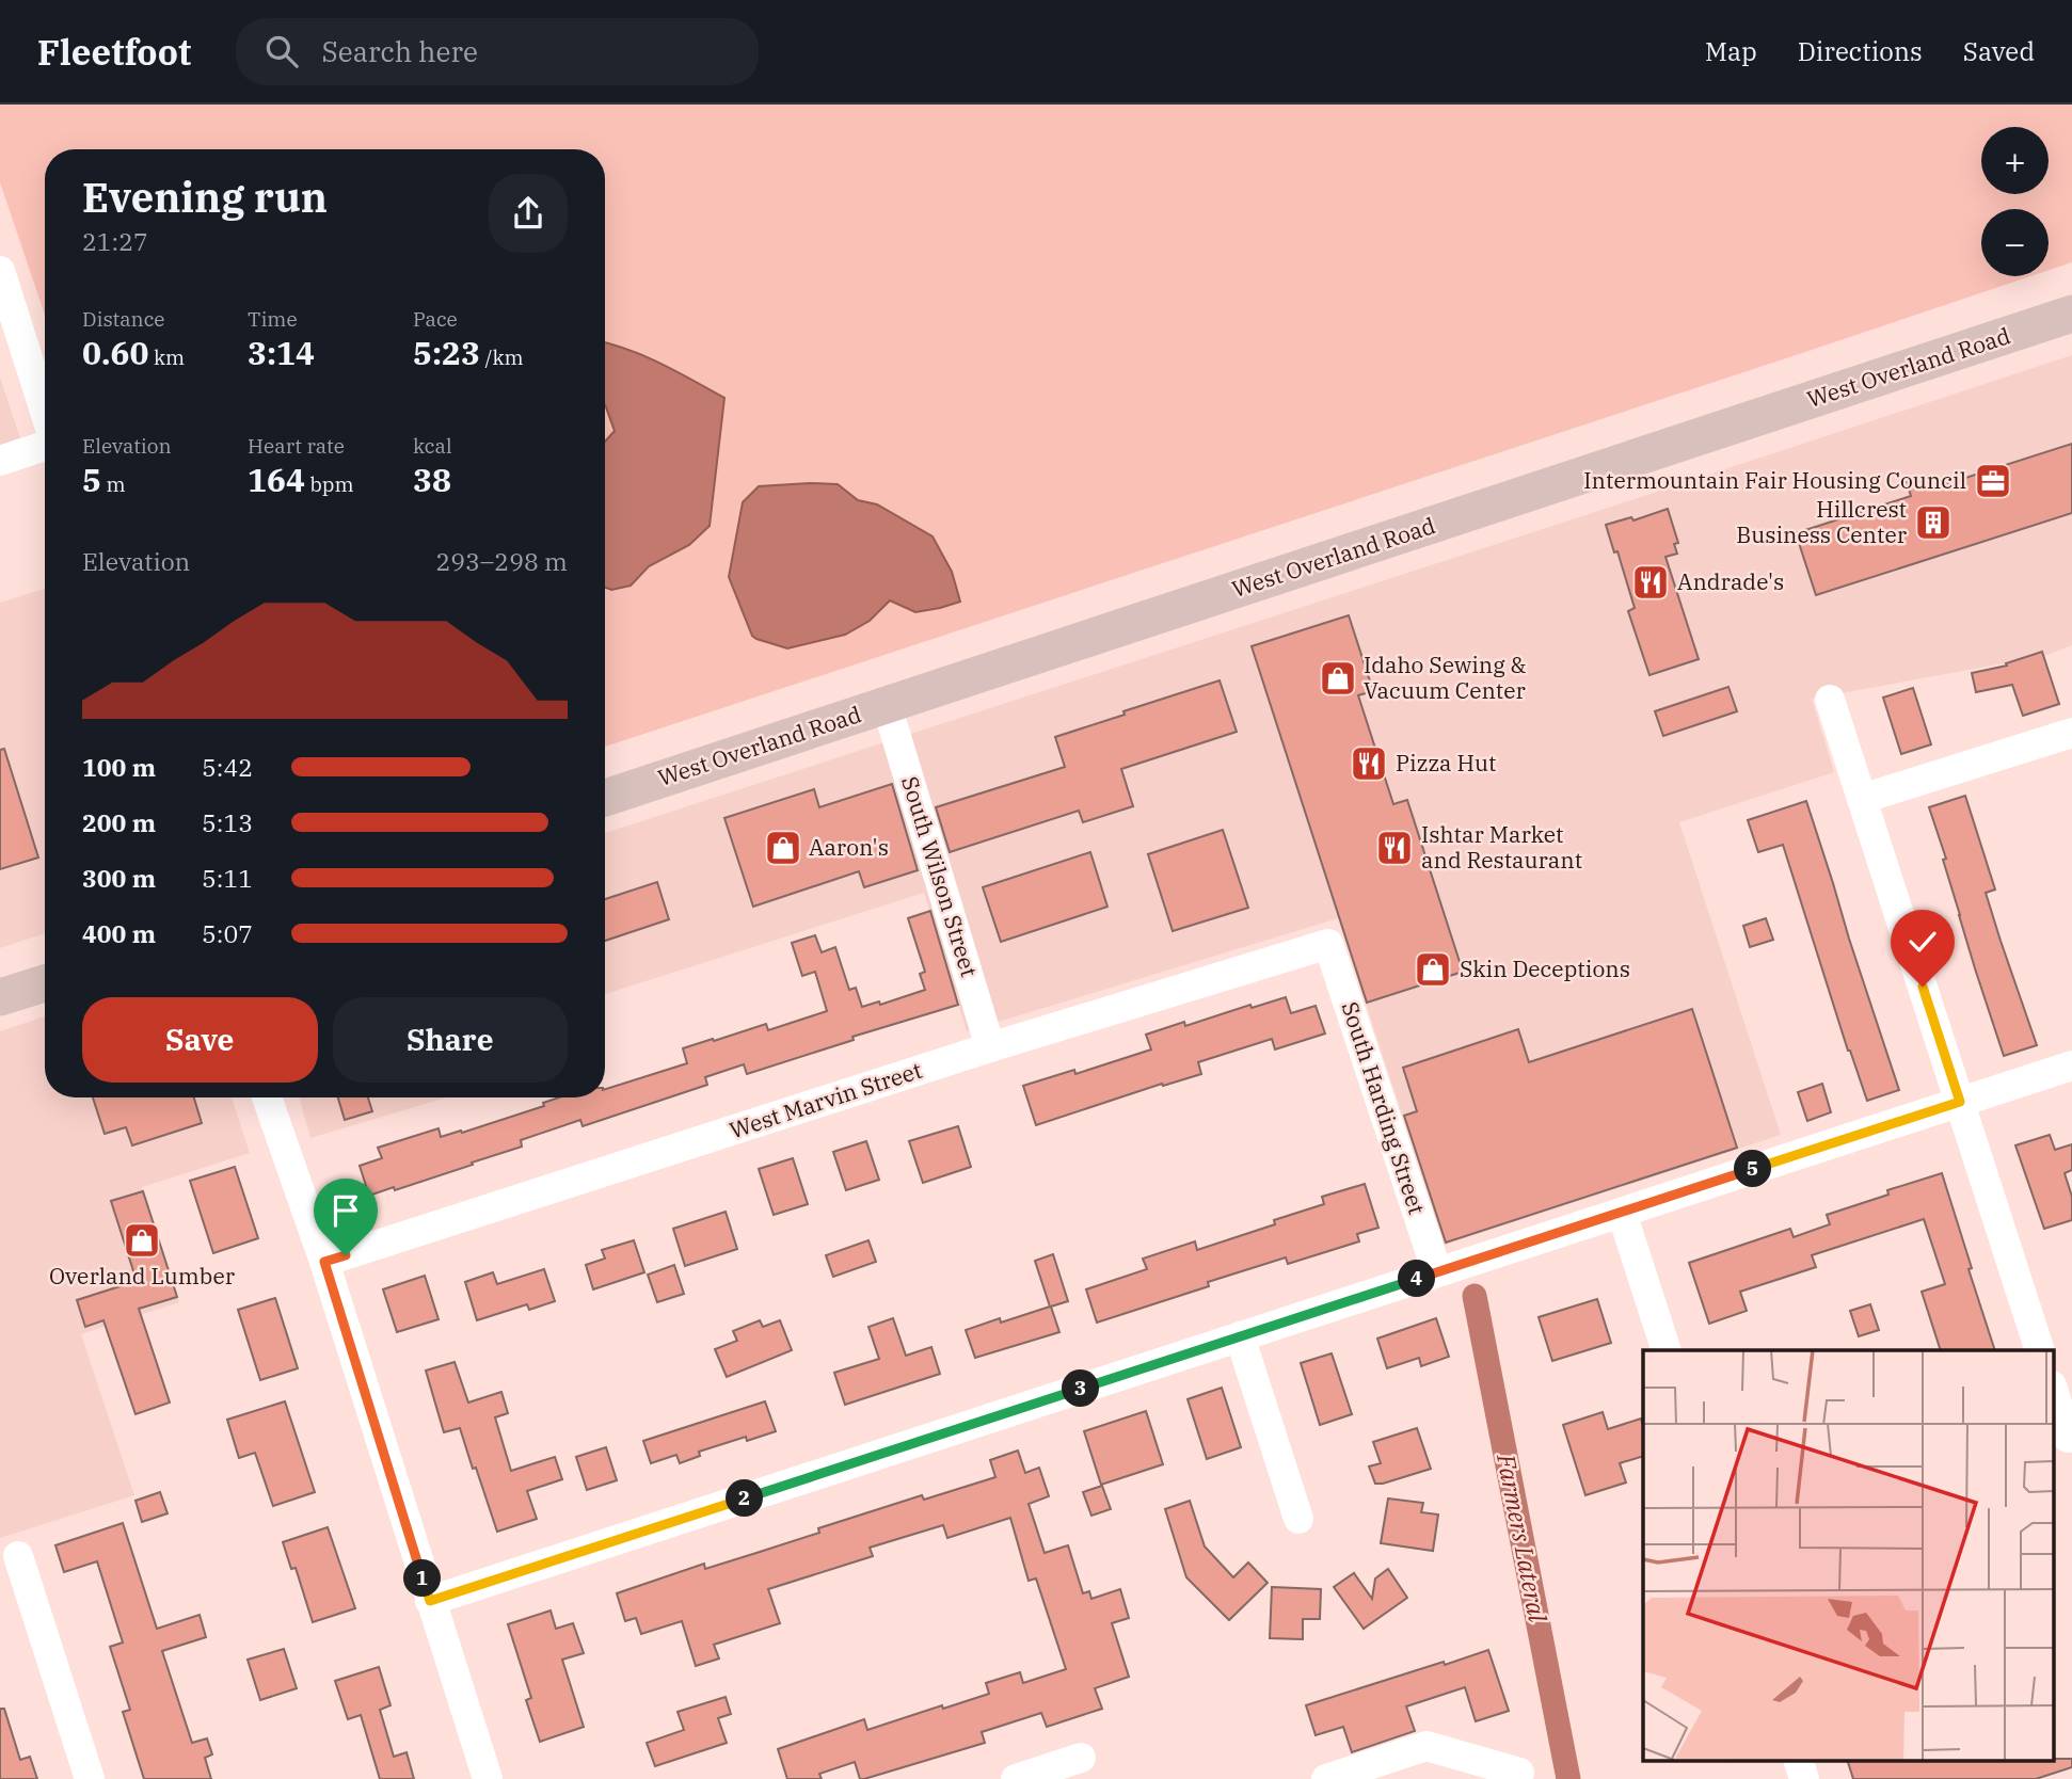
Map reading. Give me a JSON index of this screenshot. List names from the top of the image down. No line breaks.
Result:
{"streets":{"main road":["West Overland Road"],"street":["South Wilson Street","West Marvin Street","South Harding Street"]},"crossings":[["West Overland Road","South Wilson Street"],["South Wilson Street","West Marvin Street"],["West Marvin Street","South Harding Street"]],"water":["Farmers Lateral"],"places":{"office":["Intermountain Fair Housing Council"],"building":["Hillcrest Business Center"],"restaurant":["Andrade's","Pizza Hut","Ishtar Market and Restaurant"],"shop":["Idaho Sewing & Vacuum Center","Aaron's","Skin Deceptions","Overland Lumber"]},"page":{"header":"Fleetfoot","search":"Search here","nav":["Map","Directions","Saved"],"map_buttons":["+","−"],"heading":["Evening run","21:27"],"stats":[["Distance","0.60 km"],["Time","3:14"],["Pace","5:23 /km"],["Elevation","5 m"],["Heart rate","164 bpm"],["kcal","38"]],"chart":["Elevation","293–298 m"],"list":[{"name":"100 m","note":"5:42"},{"name":"200 m","note":"5:13"},{"name":"300 m","note":"5:11"},{"name":"400 m","note":"5:07"}],"buttons":["Save","Share"],"pins":["5","4","3","2","1"]}}
